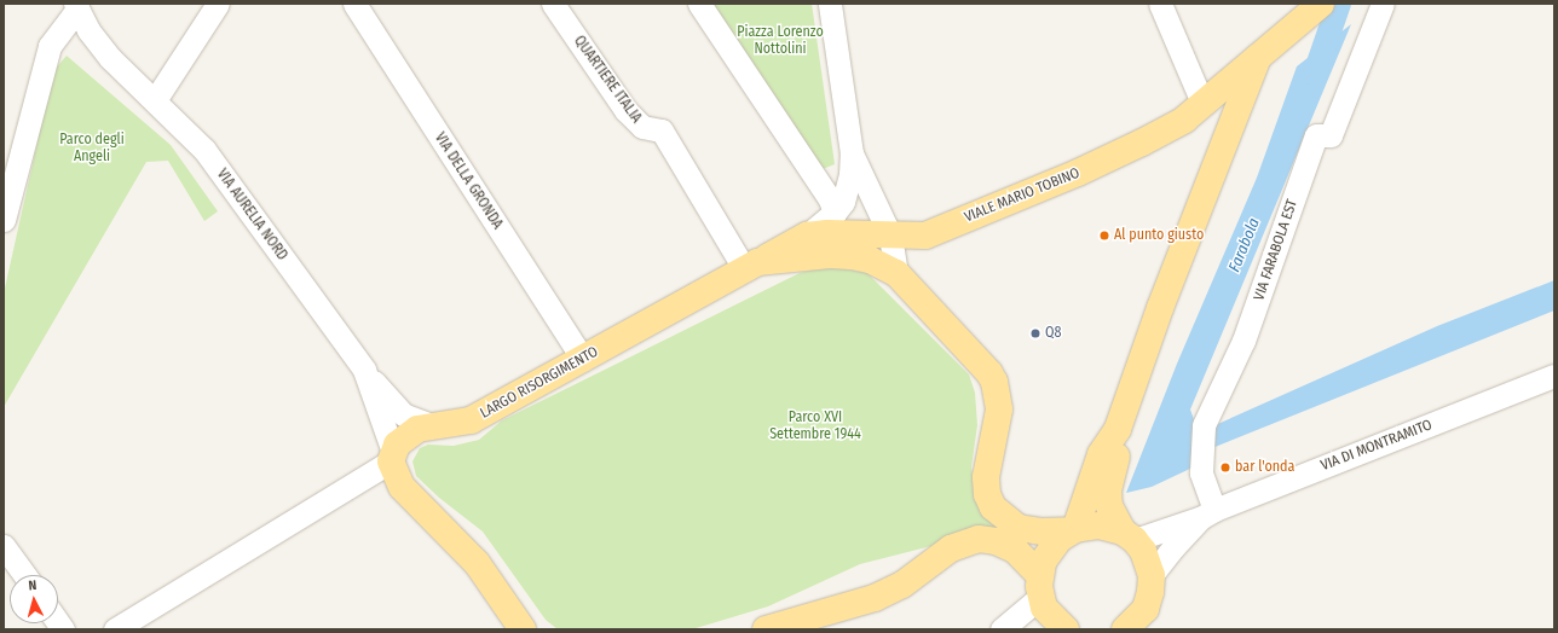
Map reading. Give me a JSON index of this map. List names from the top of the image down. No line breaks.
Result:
{"streets":{"main road":["VIALE MARIO TOBINO","LARGO RISORGIMENTO"],"street":["QUARTIERE ITALIA","VIA DELLA GRONDA","VIA AURELIA NORD","VIA FARABOLA EST","VIA DI MONTRAMITO"]},"crossings":[["QUARTIERE ITALIA","VIALE MARIO TOBINO"],["QUARTIERE ITALIA","LARGO RISORGIMENTO"],["VIA DELLA GRONDA","LARGO RISORGIMENTO"],["VIALE MARIO TOBINO","LARGO RISORGIMENTO"],["VIALE MARIO TOBINO","VIA DI MONTRAMITO"],["VIA AURELIA NORD","LARGO RISORGIMENTO"],["VIA FARABOLA EST","VIA DI MONTRAMITO"],["LARGO RISORGIMENTO","VIA DI MONTRAMITO"]],"water":["Farabola"],"parks":["Piazza Lorenzo Nottolini","Parco degli Angeli","Parco XVI Settembre 1944"],"places":["Al punto giusto","Q8","bar l'onda"],"north":"top"}
